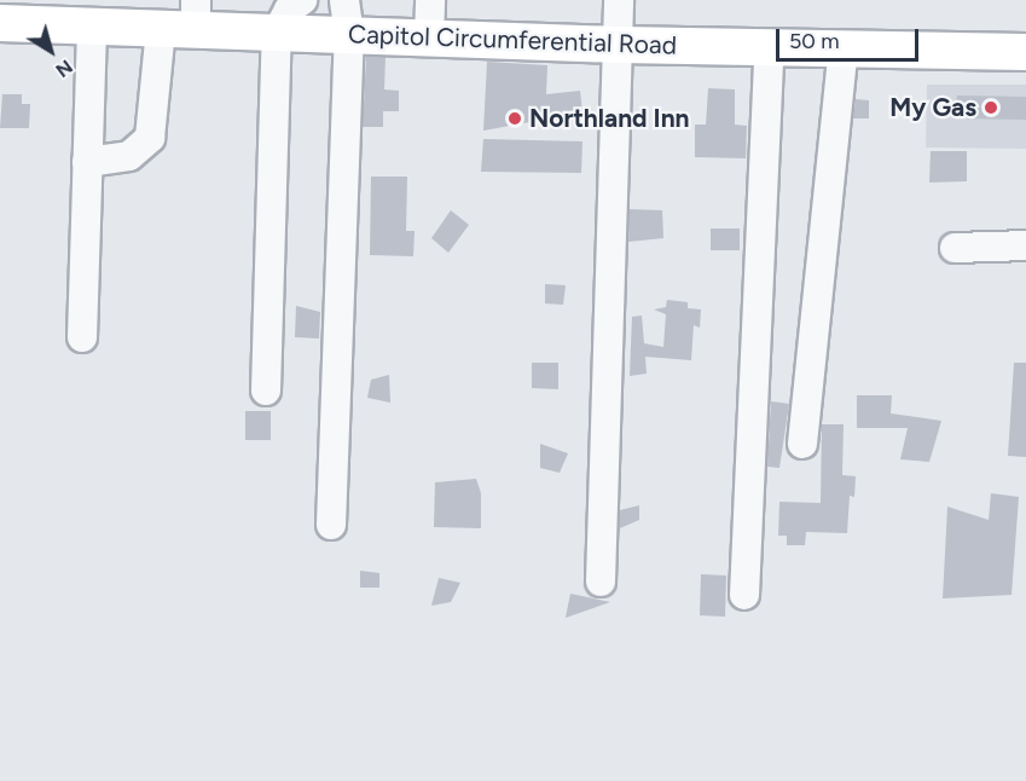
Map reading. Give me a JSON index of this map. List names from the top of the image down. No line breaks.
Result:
{"streets":{"main road":["Capitol Circumferential Road"]},"places":["My Gas","Northland Inn"],"scale_bar":"50 m","north":"bottom right"}
